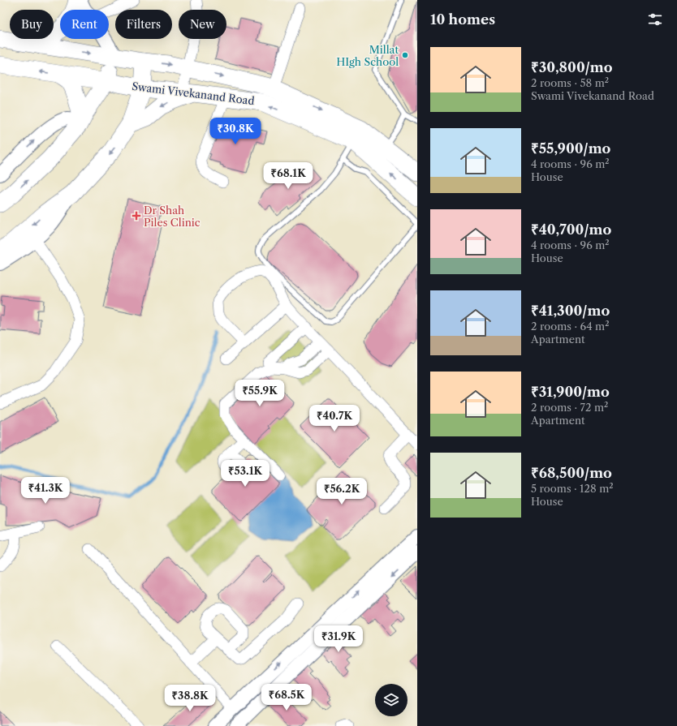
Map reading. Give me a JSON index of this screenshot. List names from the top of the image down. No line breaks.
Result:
{"streets":{"main road":["Swami Vivekanand Road"]},"places":{"other":["Millat HIgh School"],"health":["Dr Shah Piles Clinic"]},"page":{"heading":"10 homes","chip":["Buy","Rent","Filters","New"],"list":[{"name":"₹30,800/mo","note":"2 rooms · 58 m² · Swami Vivekanand Road"},{"name":"₹55,900/mo","note":"4 rooms · 96 m² · House"},{"name":"₹40,700/mo","note":"4 rooms · 96 m² · House"},{"name":"₹41,300/mo","note":"2 rooms · 64 m² · Apartment"},{"name":"₹31,900/mo","note":"2 rooms · 72 m² · Apartment"},{"name":"₹68,500/mo","note":"5 rooms · 128 m² · House"}],"price":["₹30.8K","₹68.1K","₹55.9K","₹40.7K","₹53.1K","₹41.3K","₹56.2K","₹31.9K","₹68.5K","₹38.8K"]}}
